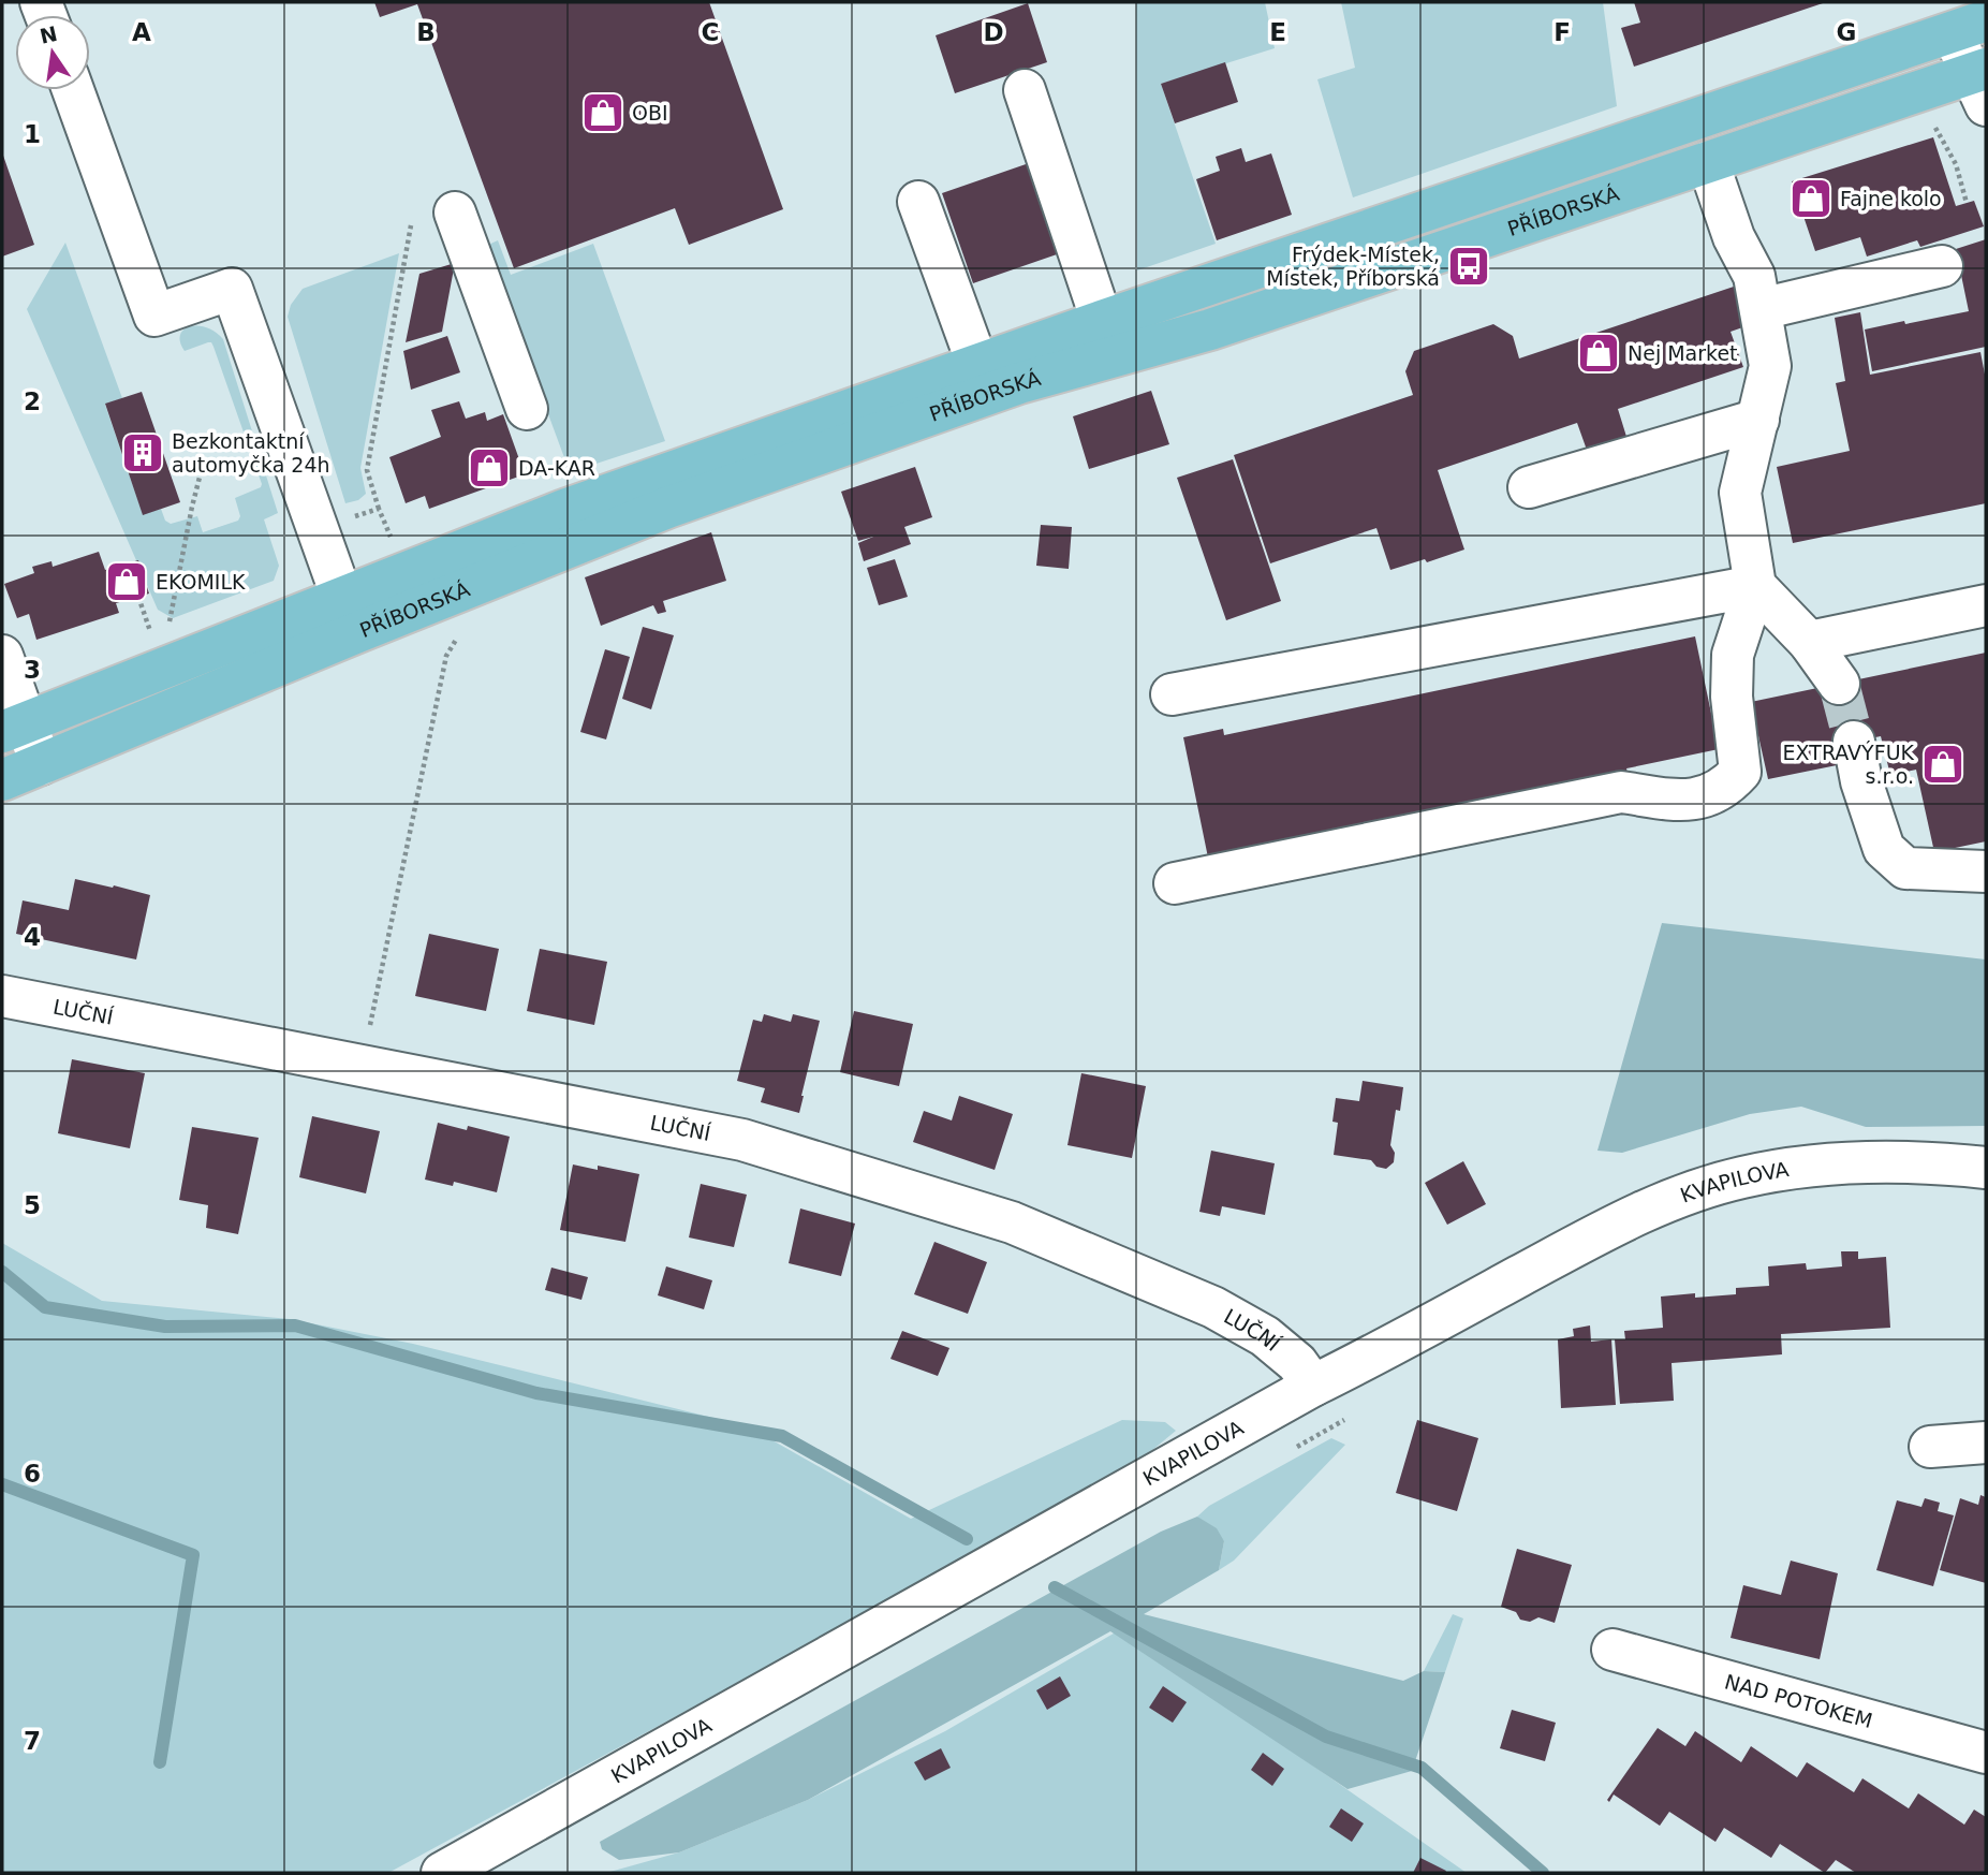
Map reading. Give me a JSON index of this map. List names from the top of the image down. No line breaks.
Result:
{"streets":{"main road":["PŘÍBORSKÁ"],"street":["LUČNÍ","KVAPILOVA","NAD POTOKEM"]},"crossings":[["LUČNÍ","KVAPILOVA"]],"places":{"shop":["OBI","Fajne kolo","Nej Market","DA-KAR","EKOMILK","EXTRAVÝFUK s.r.o."],"bus stop":["Frýdek-Místek, Místek, Příborská"],"building":["Bezkontaktní automyčka 24h"]},"north":"top","grid":{"columns":["A","B","C","D","E","F","G"],"rows":["1","2","3","4","5","6","7"]}}
